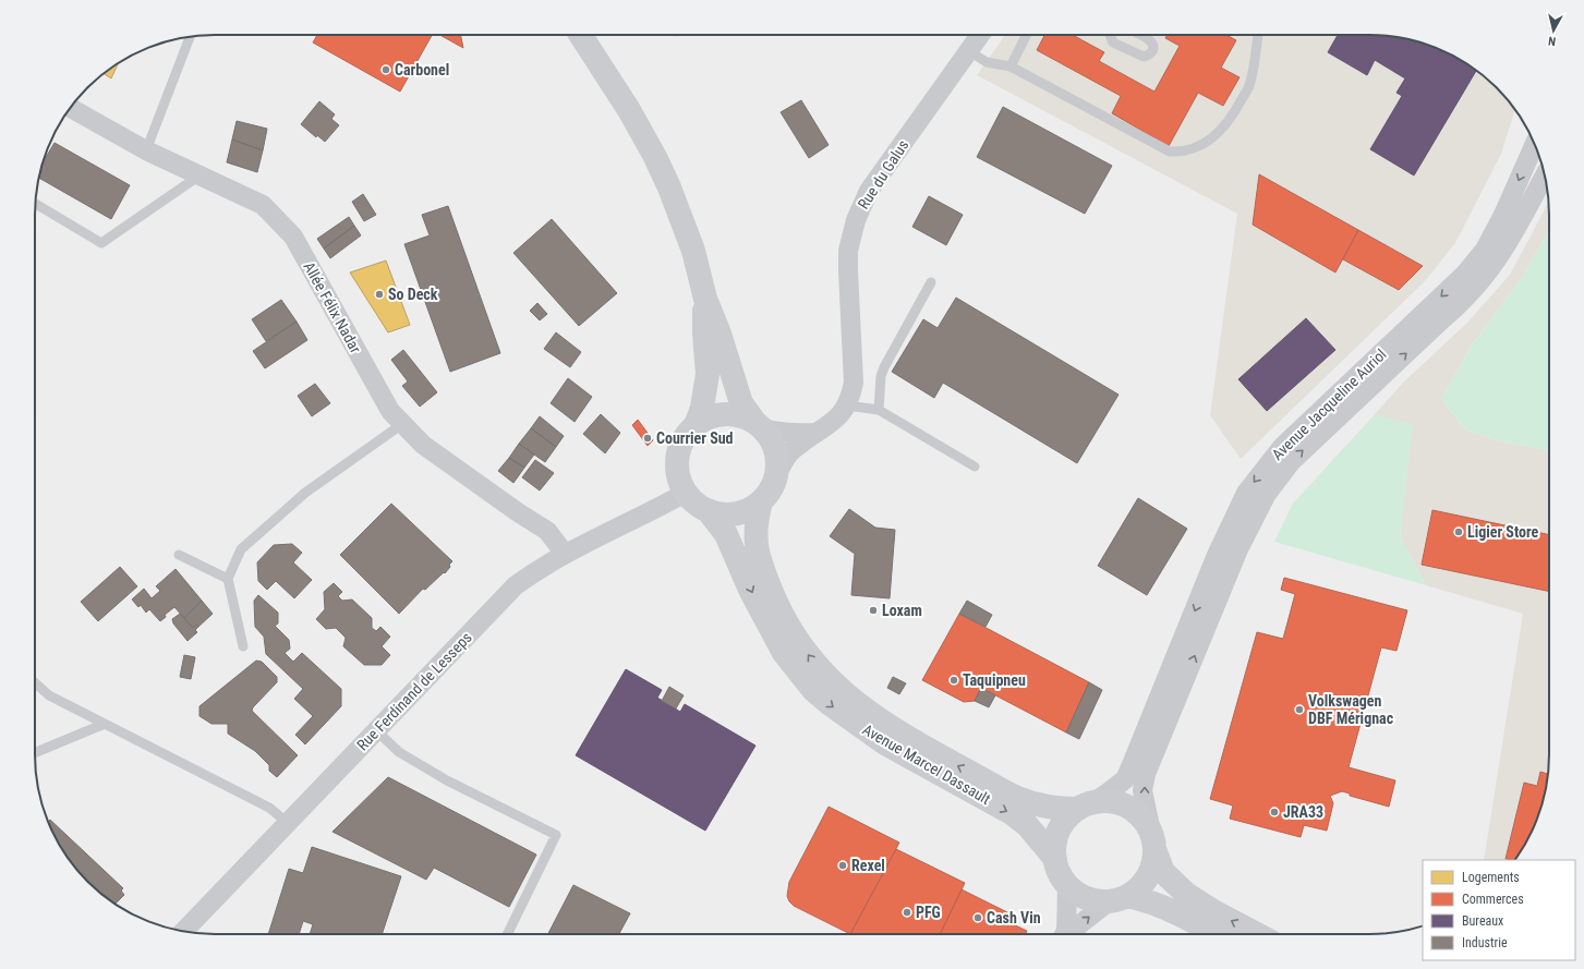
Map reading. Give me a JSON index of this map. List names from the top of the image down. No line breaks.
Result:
{"streets":{"main road":["Avenue Marcel Dassault"],"street":["Rue du Galus","Allée Félix Nadar","Avenue Jacqueline Auriol","Rue Ferdinand de Lesseps"]},"crossings":[["Rue du Galus","Rue Ferdinand de Lesseps"],["Rue du Galus","Avenue Marcel Dassault"],["Allée Félix Nadar","Rue Ferdinand de Lesseps"],["Avenue Jacqueline Auriol","Avenue Marcel Dassault"],["Rue Ferdinand de Lesseps","Avenue Marcel Dassault"]],"places":["Carbonel","So Deck","Courrier Sud","Ligier Store","Loxam","Taquipneu","Volkswagen DBF Mérignac","JRA33","Rexel","PFG","Cash Vin"],"legend":["Logements","Commerces","Bureaux","Industrie"],"north":"bottom"}
